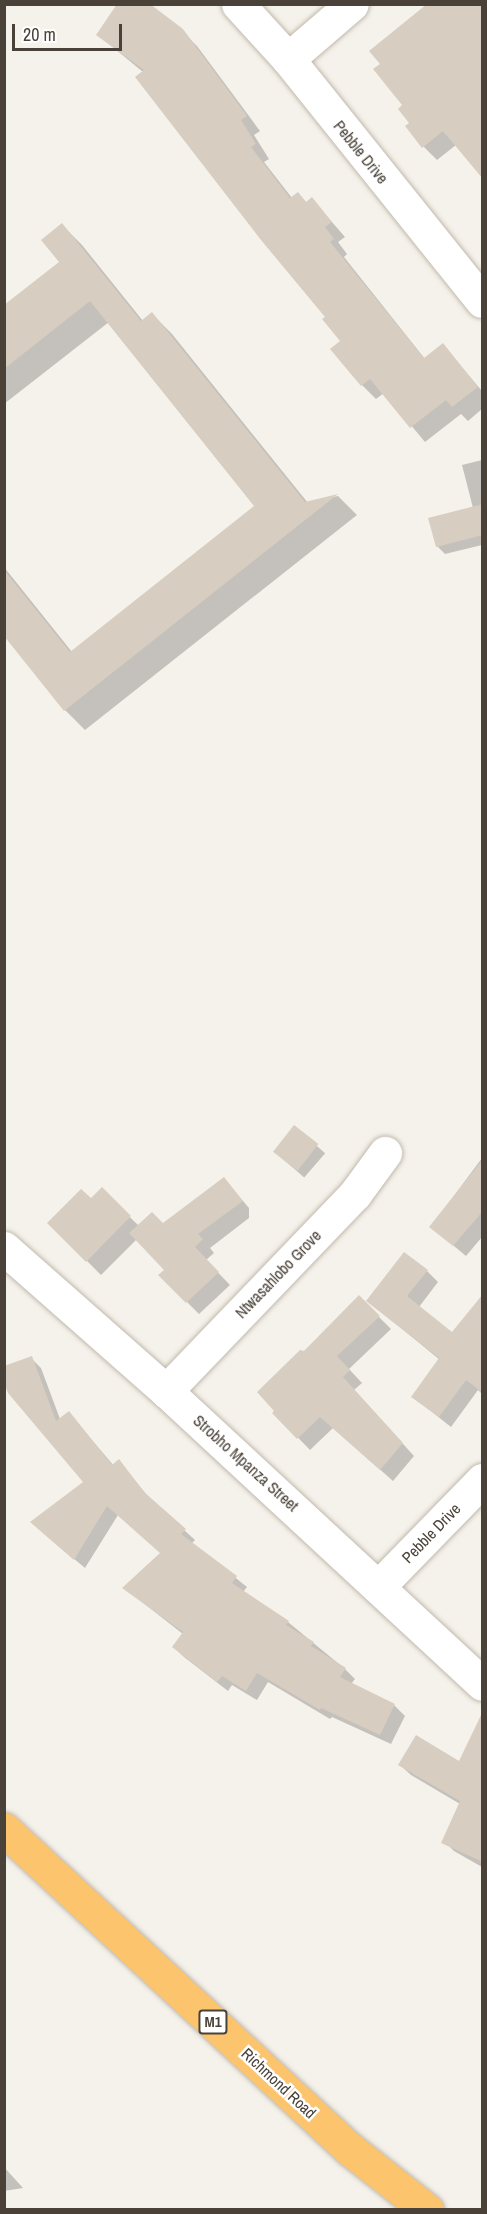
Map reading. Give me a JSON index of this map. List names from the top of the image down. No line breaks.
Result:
{"streets":{"highway":["M1","Richmond Road"],"street":["Pebble Drive","Ntwasahlobo Grove","Strobho Mpanza Street"]},"crossings":[["Pebble Drive","Strobho Mpanza Street"],["Ntwasahlobo Grove","Strobho Mpanza Street"]],"scale_bar":"20 m"}
